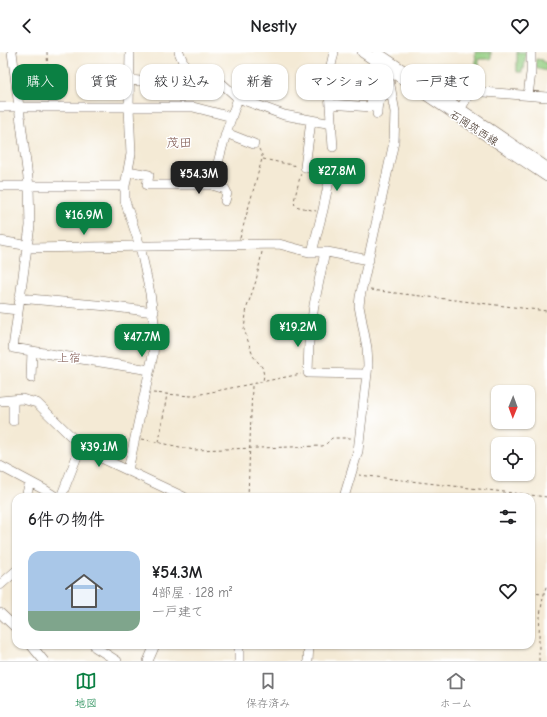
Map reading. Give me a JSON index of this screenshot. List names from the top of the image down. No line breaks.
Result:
{"streets":{"main road":["石岡筑西線"]},"districts":["茂田","上宿"],"north":"bottom","page":{"header":"Nestly","chip":["購入","賃貸","絞り込み","新着","マンション","一戸建て"],"price":["¥27.8M","¥54.3M","¥16.9M","¥19.2M","¥47.7M","¥39.1M"],"heading":"6件の物件","list":[{"name":"¥54.3M","note":"4部屋 · 128 m² · 一戸建て"}],"tabs":["地図","保存済み","ホーム"]}}
